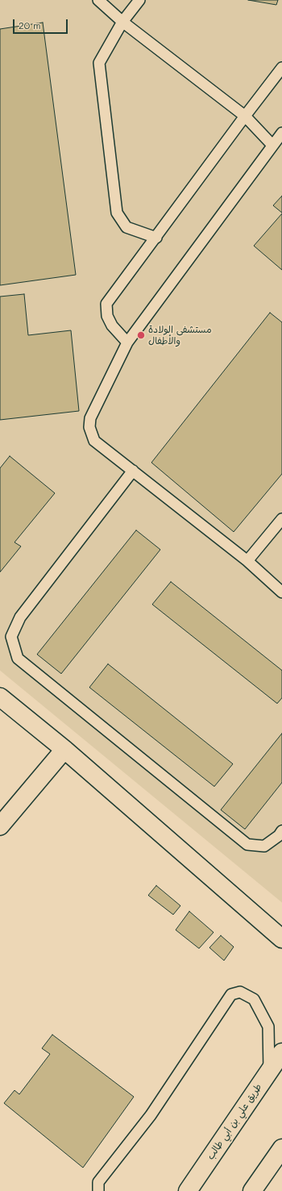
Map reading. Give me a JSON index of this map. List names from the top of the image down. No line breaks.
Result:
{"streets":{"street":["طريق علي بن أبي طالب"]},"places":["مستشفى الولادة والأطفال"],"scale_bar":"20 m"}
